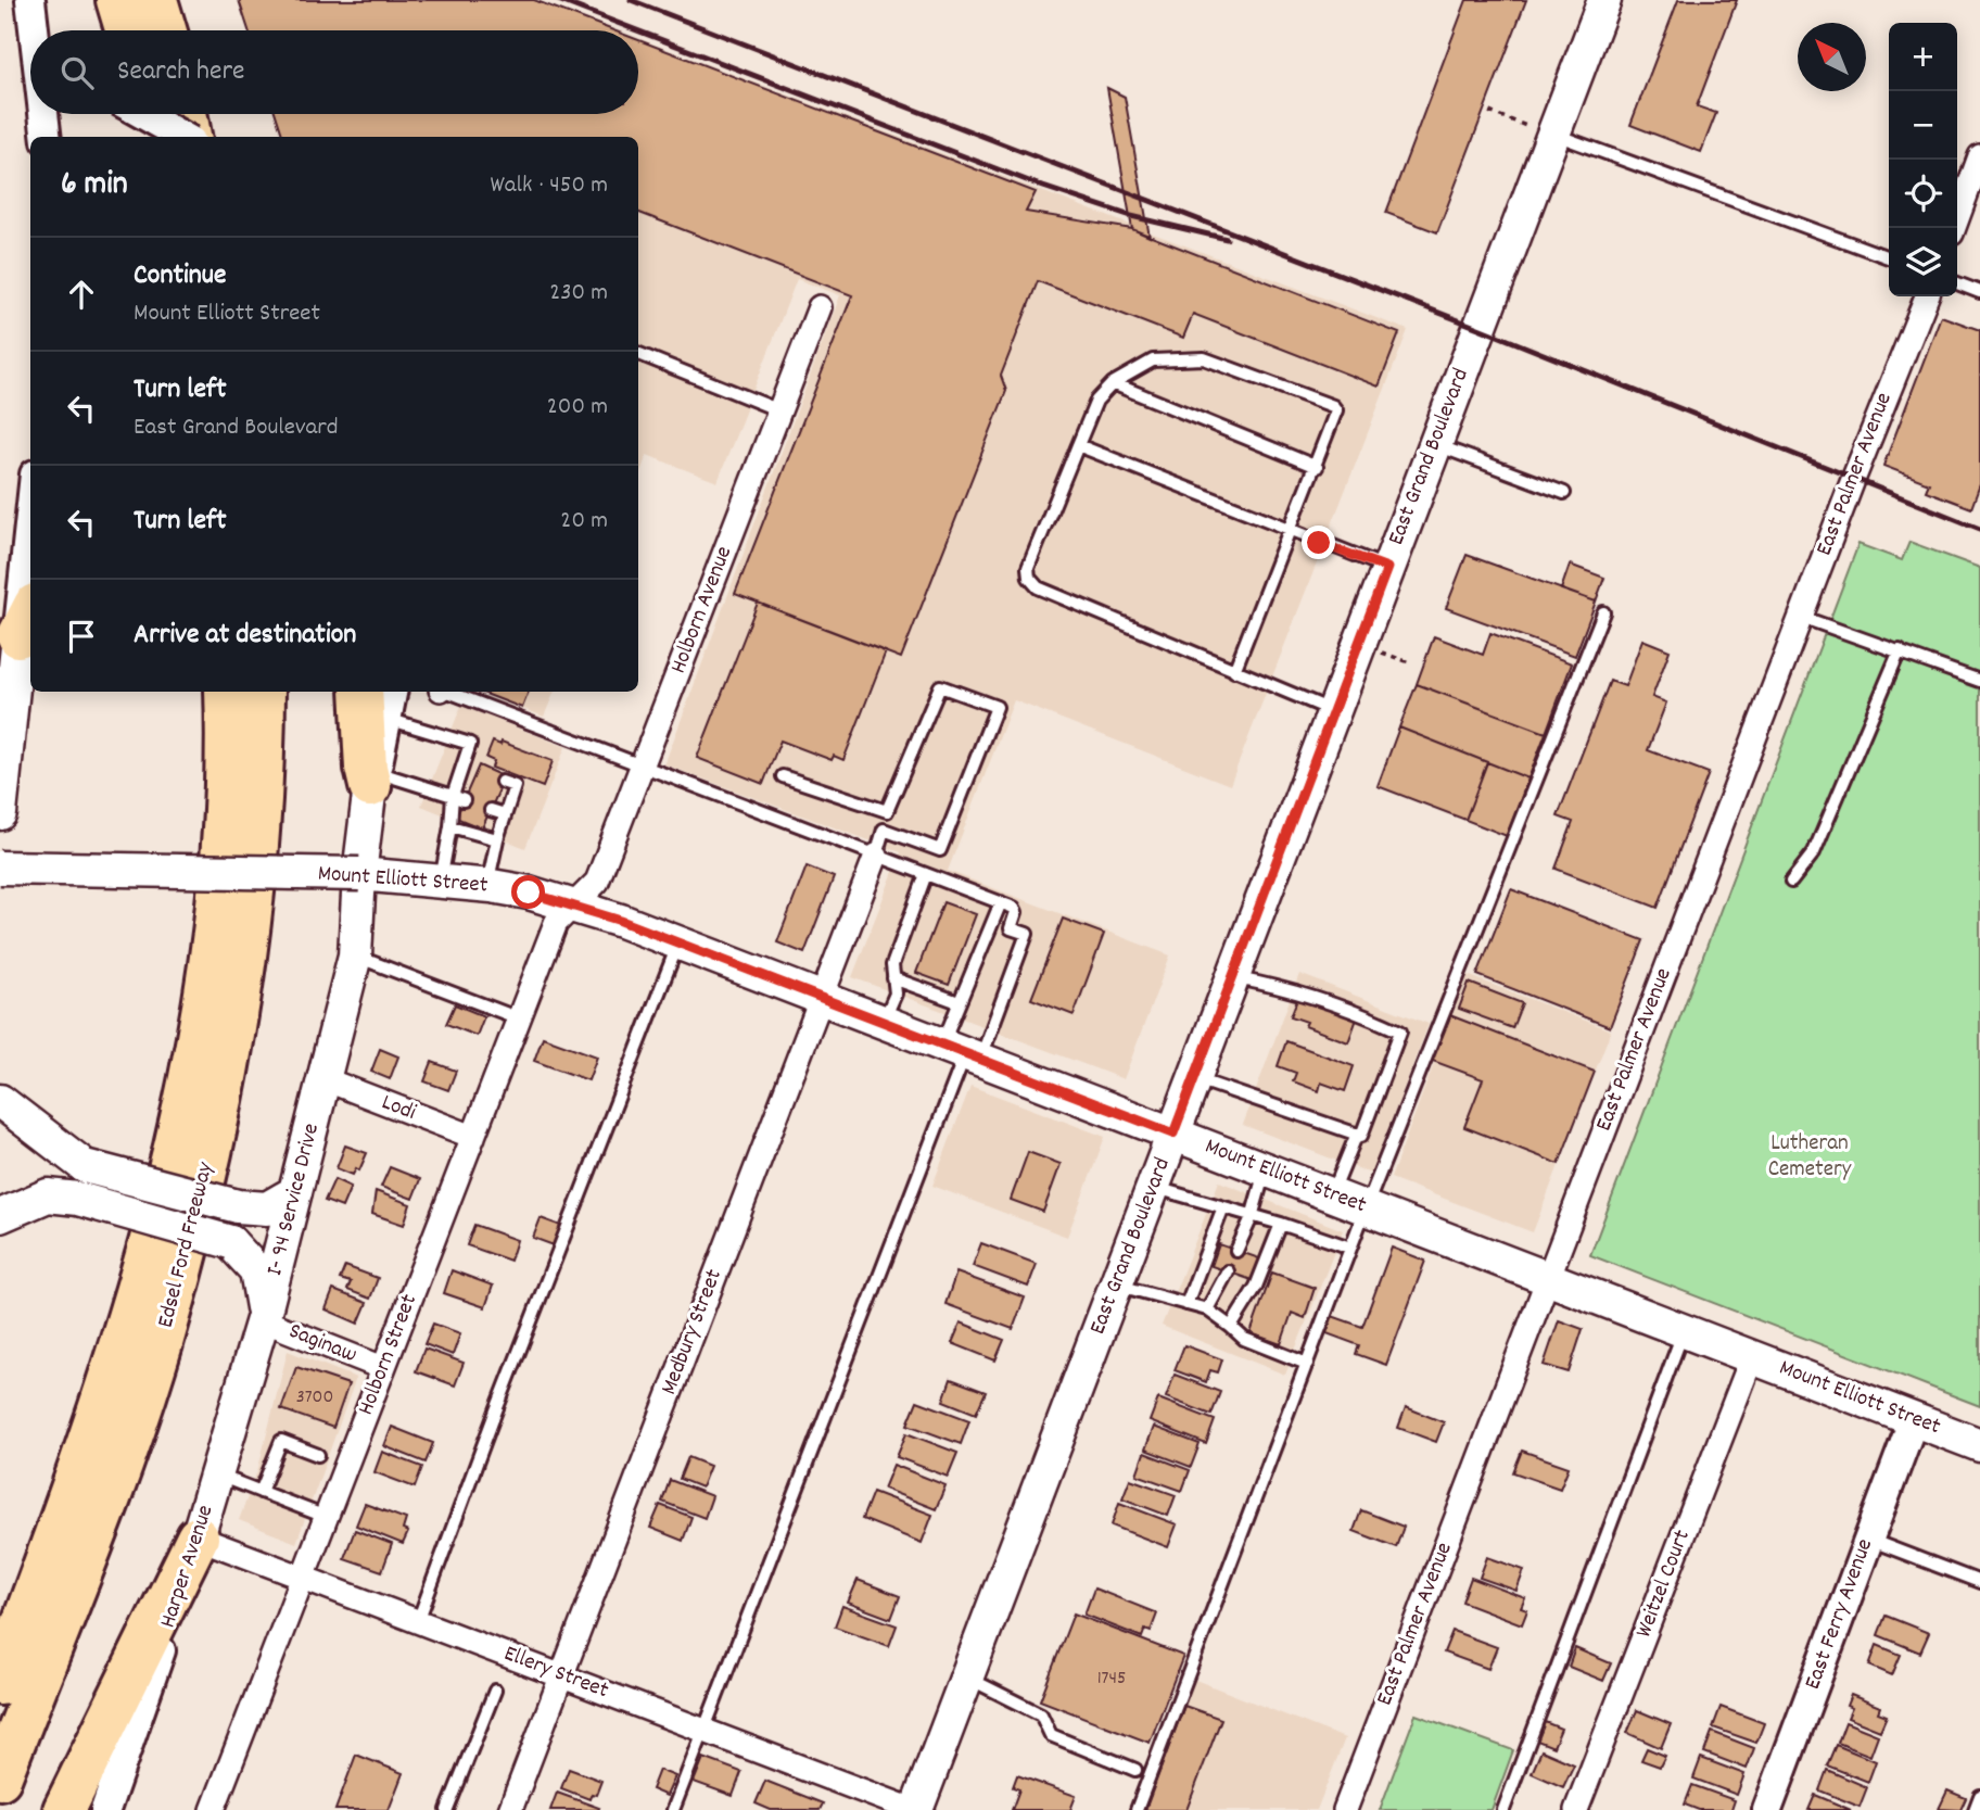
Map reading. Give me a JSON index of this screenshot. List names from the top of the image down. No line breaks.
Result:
{"streets":{"highway":["Edsel Ford Freeway"],"main road":["East Grand Boulevard","Mount Elliott Street","I- 94 Service Drive","Harper Avenue"],"street":["East Palmer Avenue","Holborn Avenue","Lodi","Medbury Street","Saginaw","Holborn Street","Weitzel Court","East Ferry Avenue","Ellery Street"]},"crossings":[["East Grand Boulevard","Mount Elliott Street"],["East Grand Boulevard","Ellery Street"],["East Palmer Avenue","Mount Elliott Street"],["Holborn Avenue","Mount Elliott Street"],["Holborn Avenue","Holborn Street"],["Mount Elliott Street","Medbury Street"],["Mount Elliott Street","Holborn Street"],["Mount Elliott Street","Weitzel Court"],["Mount Elliott Street","East Ferry Avenue"],["Lodi","I- 94 Service Drive"],["Lodi","Holborn Street"],["I- 94 Service Drive","Saginaw"],["I- 94 Service Drive","Harper Avenue"],["Medbury Street","Ellery Street"],["Saginaw","Holborn Street"],["Saginaw","Harper Avenue"],["Holborn Street","Ellery Street"],["Harper Avenue","Ellery Street"]],"parks":["Lutheran Cemetery"],"house_numbers":["3700","1745"],"north":"top left","page":{"map_buttons":["+","−"],"search":"Search here","heading":["6 min","Walk · 450 m"],"list":[["Continue","Mount Elliott Street","230 m"],["Turn left","East Grand Boulevard","200 m"],["Turn left","20 m"],"Arrive at destination"]}}
